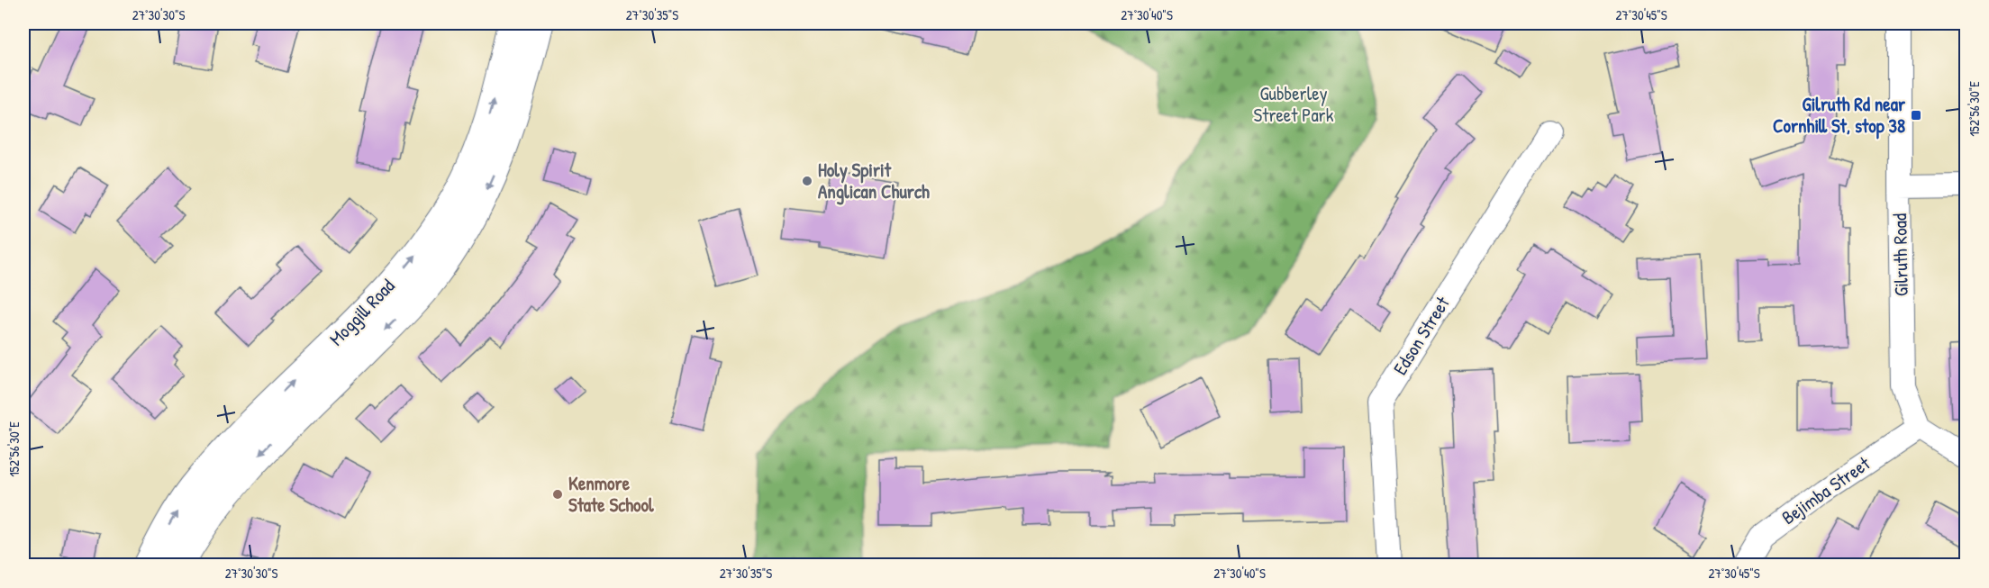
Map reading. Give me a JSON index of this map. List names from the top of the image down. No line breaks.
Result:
{"streets":{"highway":["Moggill Road"],"street":["Gilruth Road","Edson Street","Bejimba Street"]},"crossings":[["Gilruth Road","Bejimba Street"]],"parks":["Gubberley Street Park"],"places":{"transit":["Gilruth Rd near Cornhill St, stop 38"],"other":["Holy Spirit Anglican Church","Kenmore State School"]},"coordinates":["27°30'30\"S","27°30'35\"S","27°30'40\"S","27°30'45\"S","152°56'30\"E"]}
